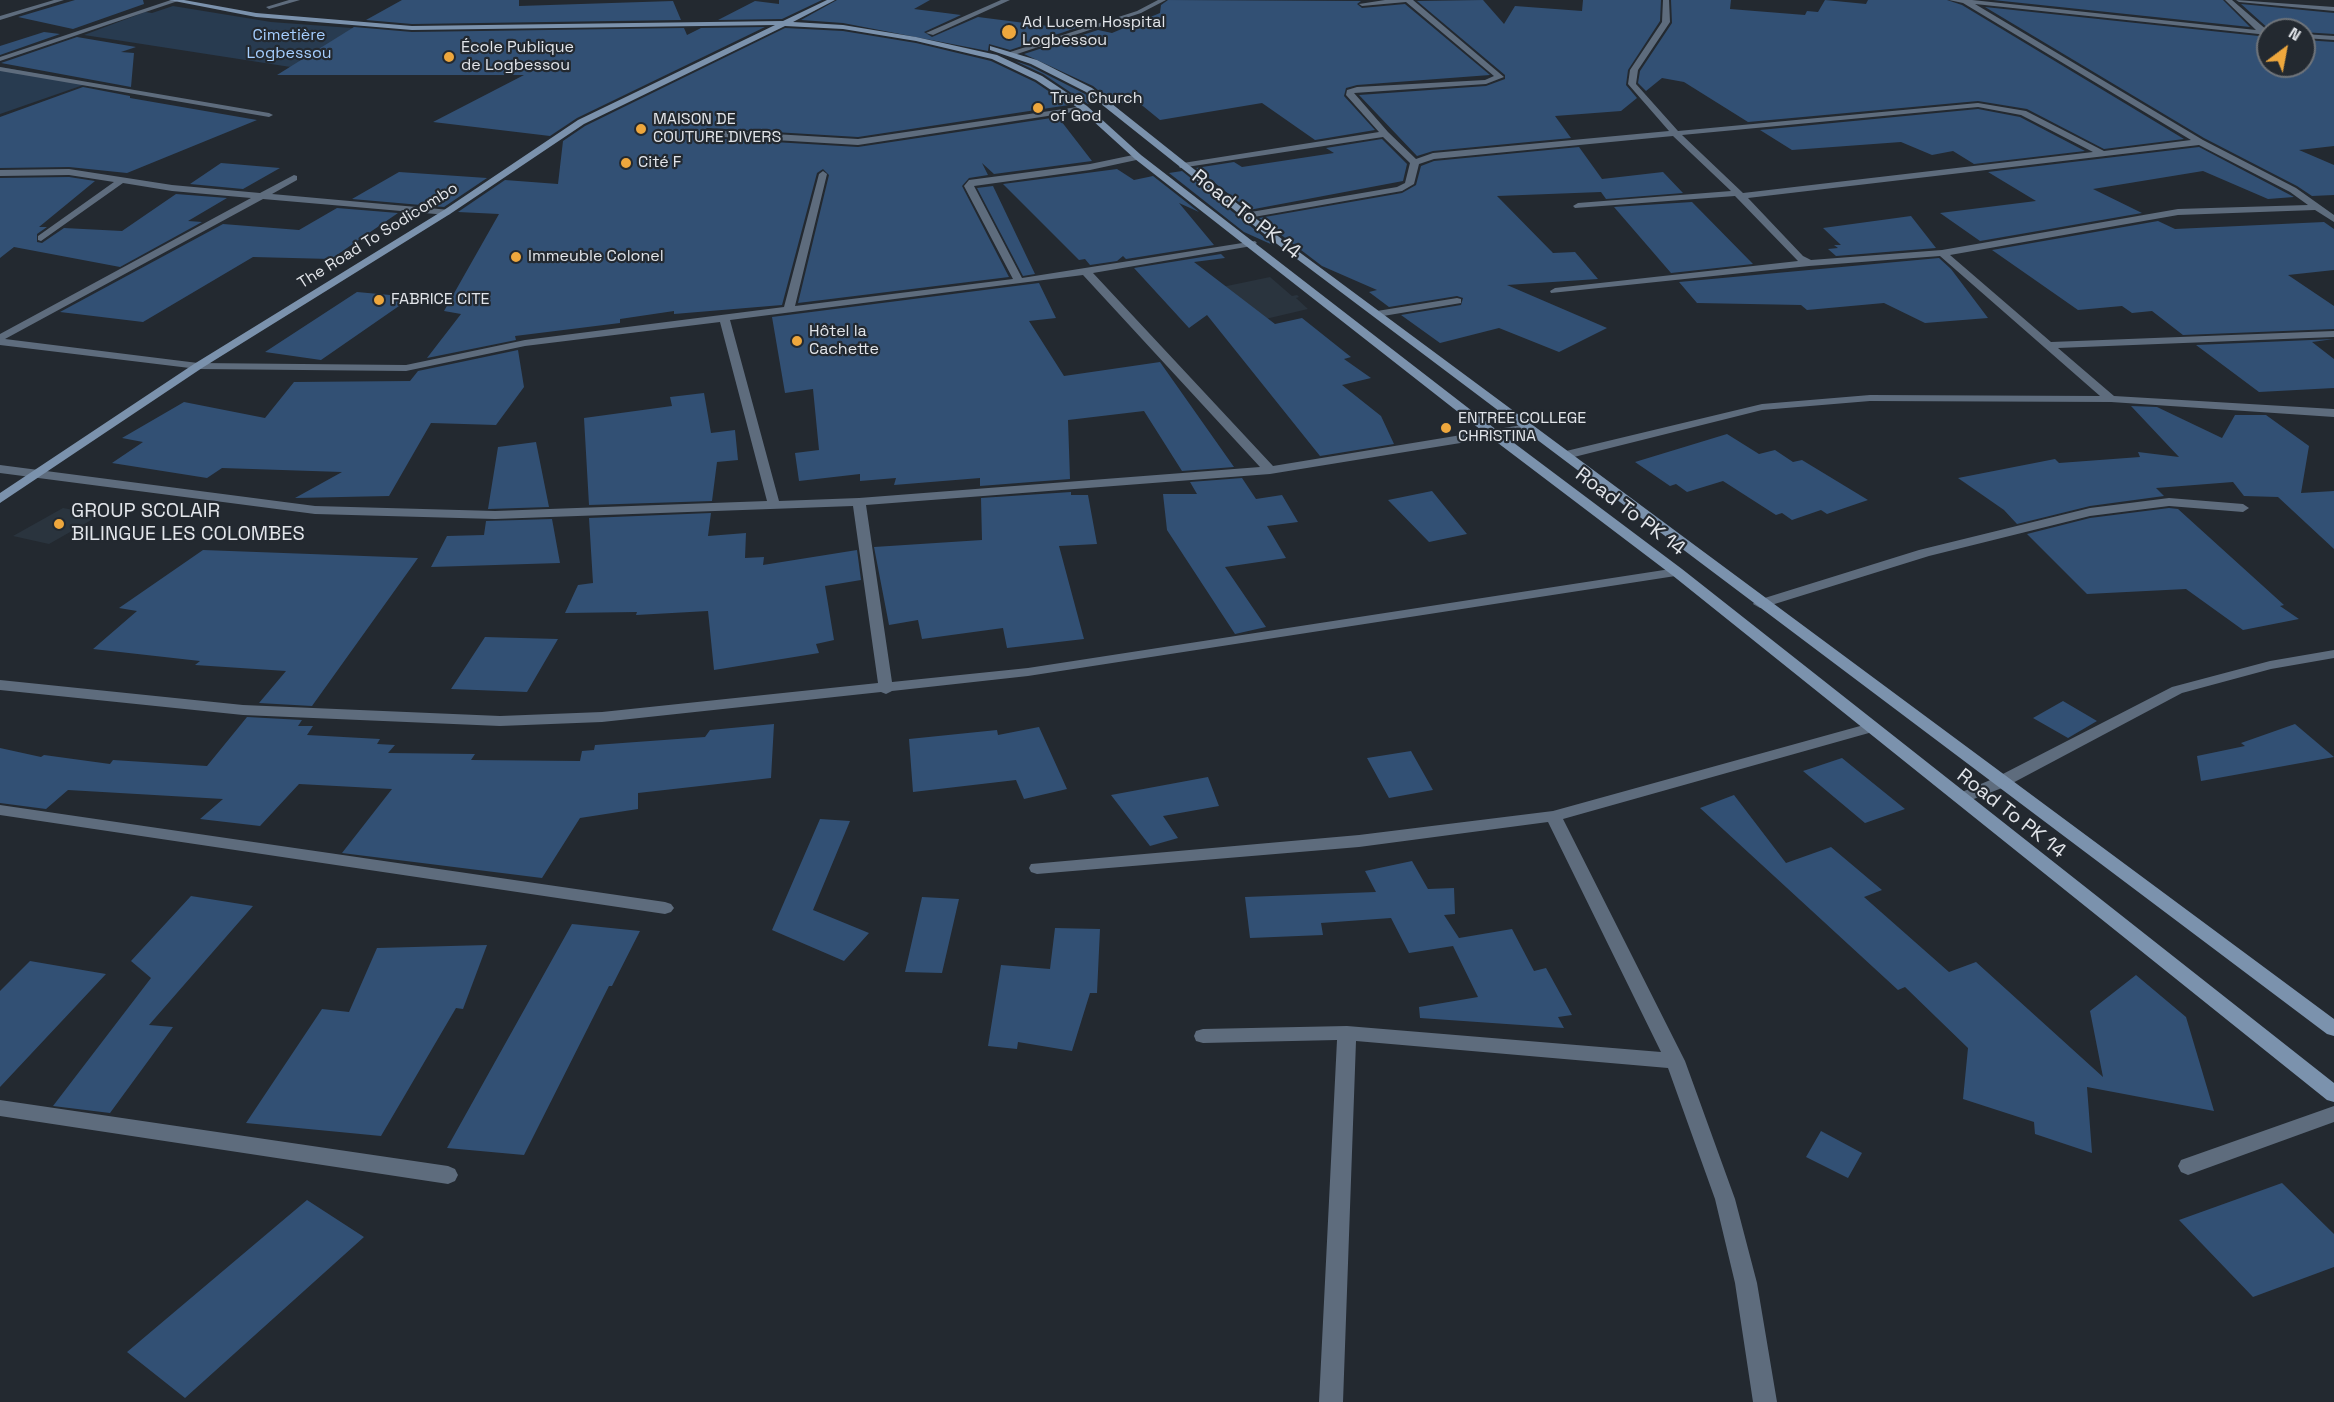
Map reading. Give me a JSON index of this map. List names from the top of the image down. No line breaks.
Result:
{"streets":{"main road":["Road To PK 14","The Road To Sodicombo"]},"parks":["Cimetière Logbessou"],"places":["Ad Lucem Hospital Logbessou","École Publique de Logbessou","True Church of God","MAISON DE COUTURE DIVERS","Cité F","Immeuble Colonel","FABRICE CITE","Hôtel la Cachette","ENTREE COLLEGE CHRISTINA","GROUP SCOLAIR BILINGUE LES COLOMBES"],"north":"top right"}
